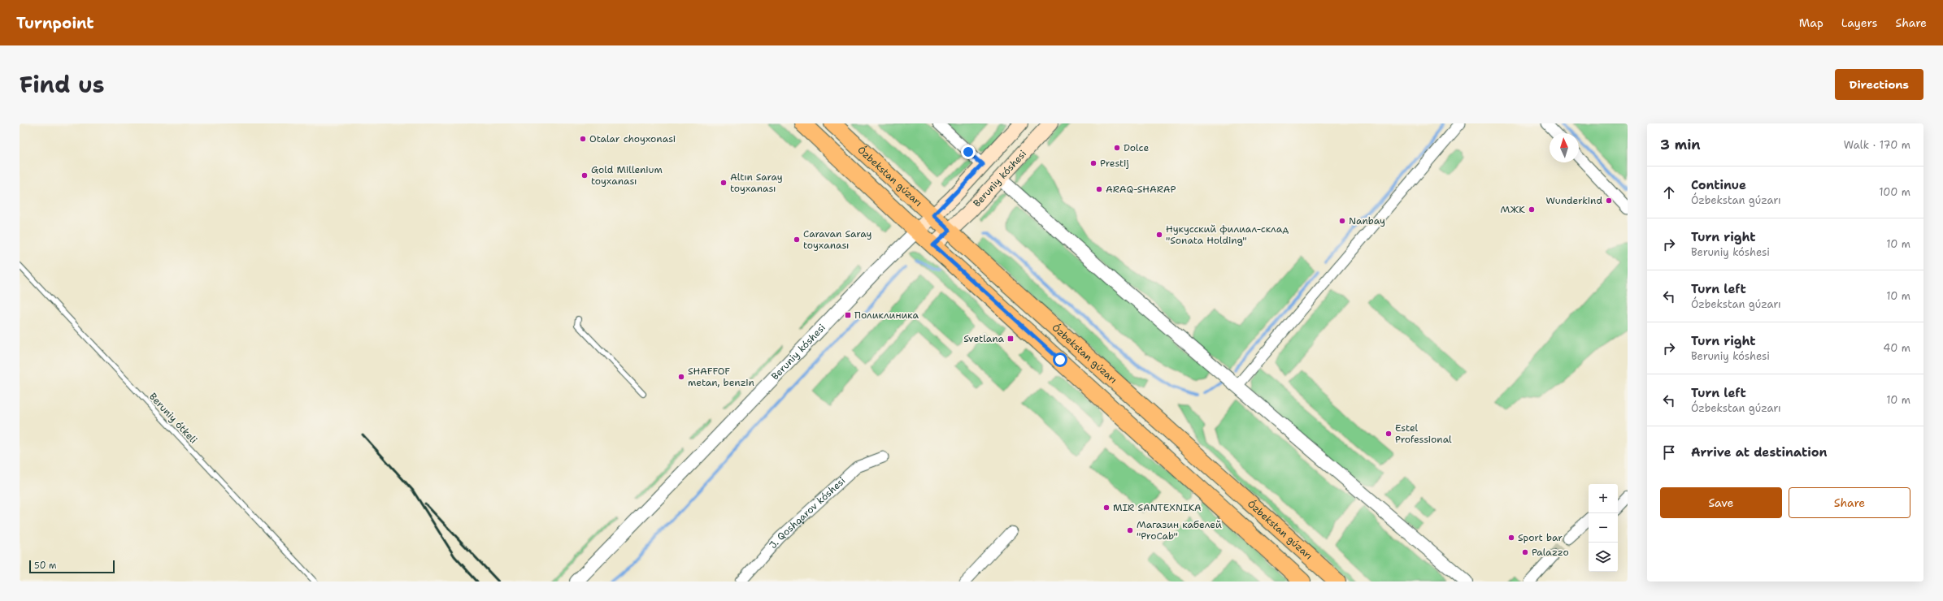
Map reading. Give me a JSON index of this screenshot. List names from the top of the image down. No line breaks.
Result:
{"streets":{"main road":["Ózbekstan gúzarı","Beruniy kóshesi"],"street":["J. Qoshqarov kóshesi"],"lane":["Beruniy ótkeli"]},"crossings":[["Ózbekstan gúzarı","Beruniy kóshesi"]],"places":{"other":["Otalar choyxonasi","Dolce","Prestij","Gold Millenium toyxanası","Altın Saray toyxanası","ARAQ-SHARAP","Wunderkind","МЖК","Nanbay","Нукусский филиал-склад \"Sonata Holding\"","Caravan Saray toyxanası","SHAFFOF metan, benzin","Estel Professional","MIR SANTEXNIKA","Магазин кабелей \"ProCab\"","Sport bar","Palazzo"],"transit":["Поликлиника","Svetlana"]},"scale_bar":"50 m","north":"top","page":{"header":"Turnpoint","nav":["Map","Layers","Share"],"title":"Find us","buttons":["Directions",["Save","Share"]],"heading":["3 min","Walk · 170 m"],"list":[["Continue","Ózbekstan gúzarı","100 m"],["Turn right","Beruniy kóshesi","10 m"],["Turn left","Ózbekstan gúzarı","10 m"],["Turn right","Beruniy kóshesi","40 m"],["Turn left","Ózbekstan gúzarı","10 m"],"Arrive at destination"],"map_buttons":["+","−"],"scale":"50 m"}}
